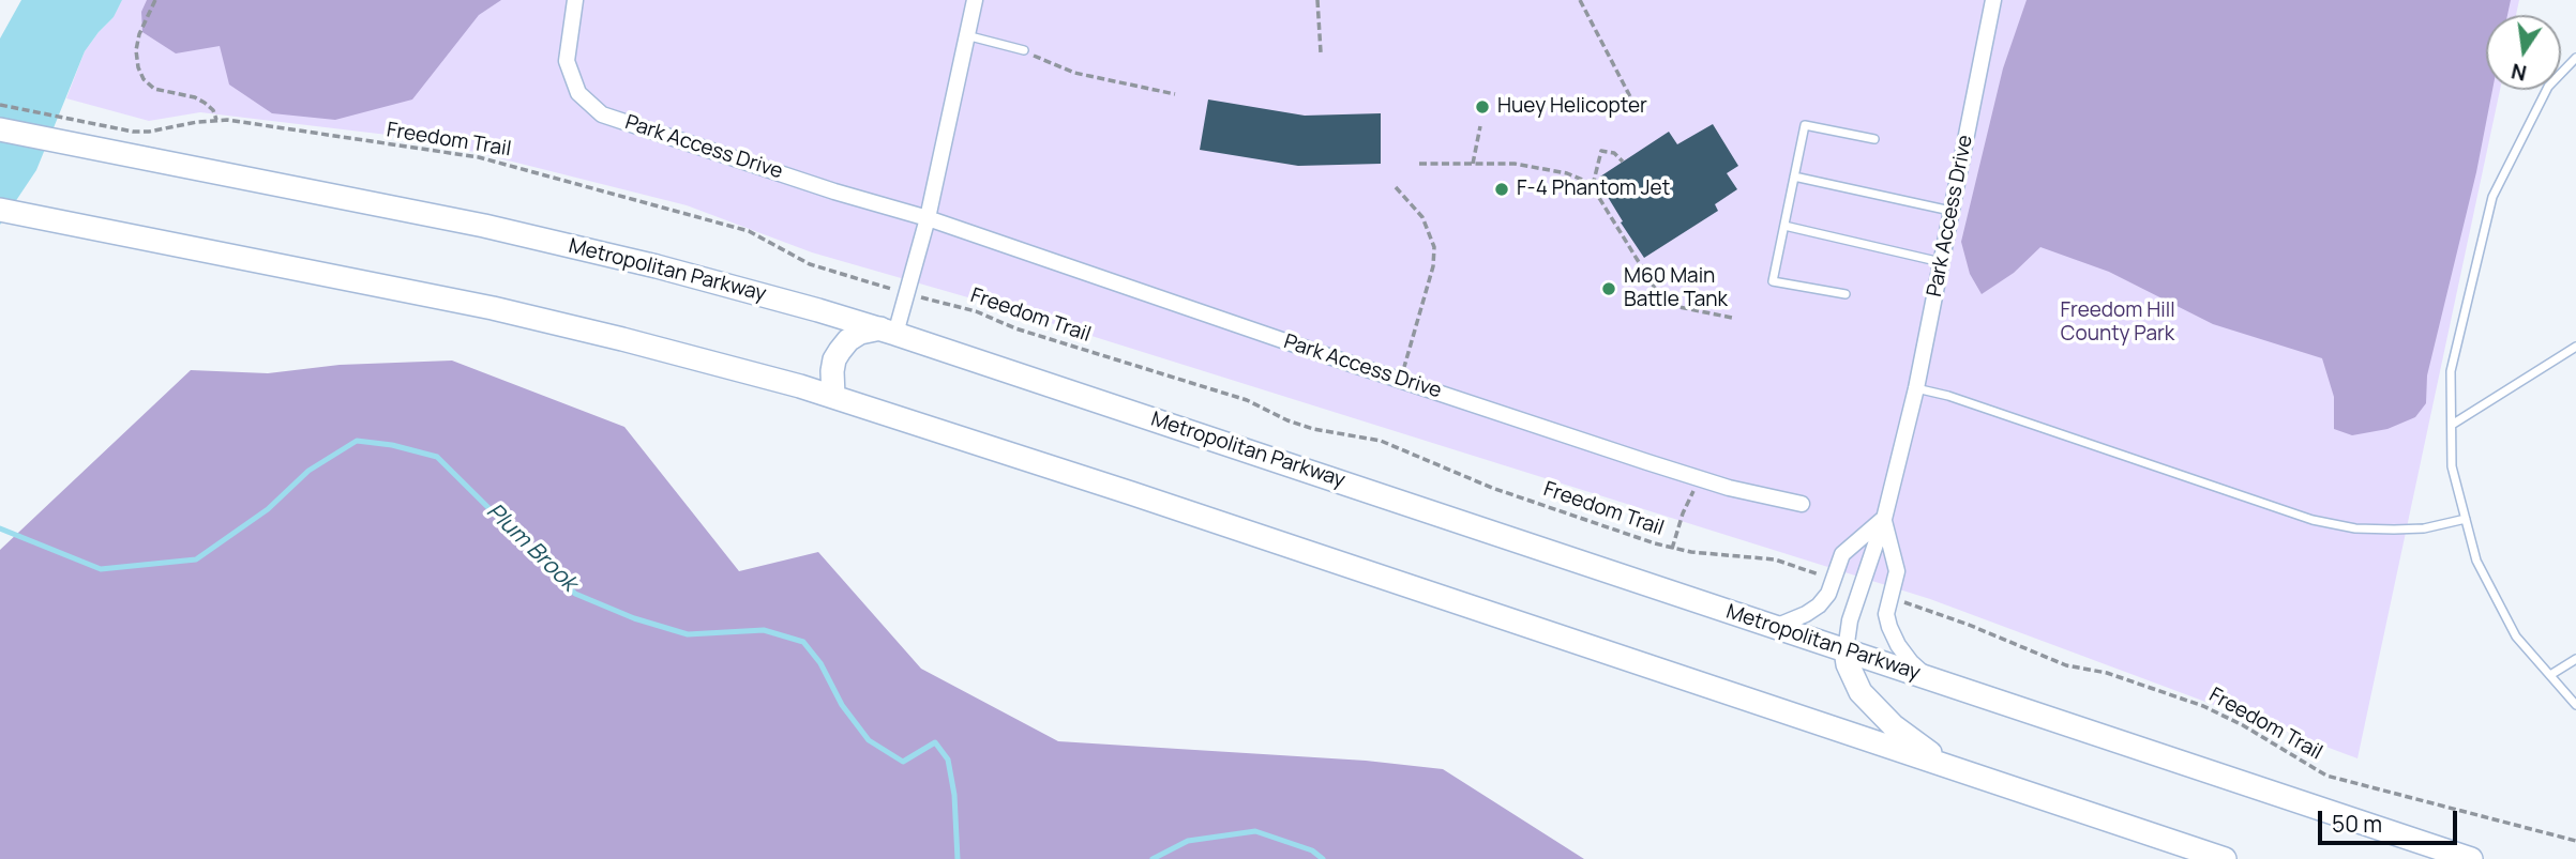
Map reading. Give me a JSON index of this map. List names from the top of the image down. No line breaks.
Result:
{"streets":{"main road":["Metropolitan Parkway"],"street":["Park Access Drive"],"path":["Freedom Trail"]},"crossings":[["Park Access Drive","Metropolitan Parkway"]],"water":["Plum Brook"],"parks":["Freedom Hill County Park"],"places":["Huey Helicopter","F-4 Phantom Jet","M60 Main Battle Tank"],"scale_bar":"50 m","north":"bottom"}
